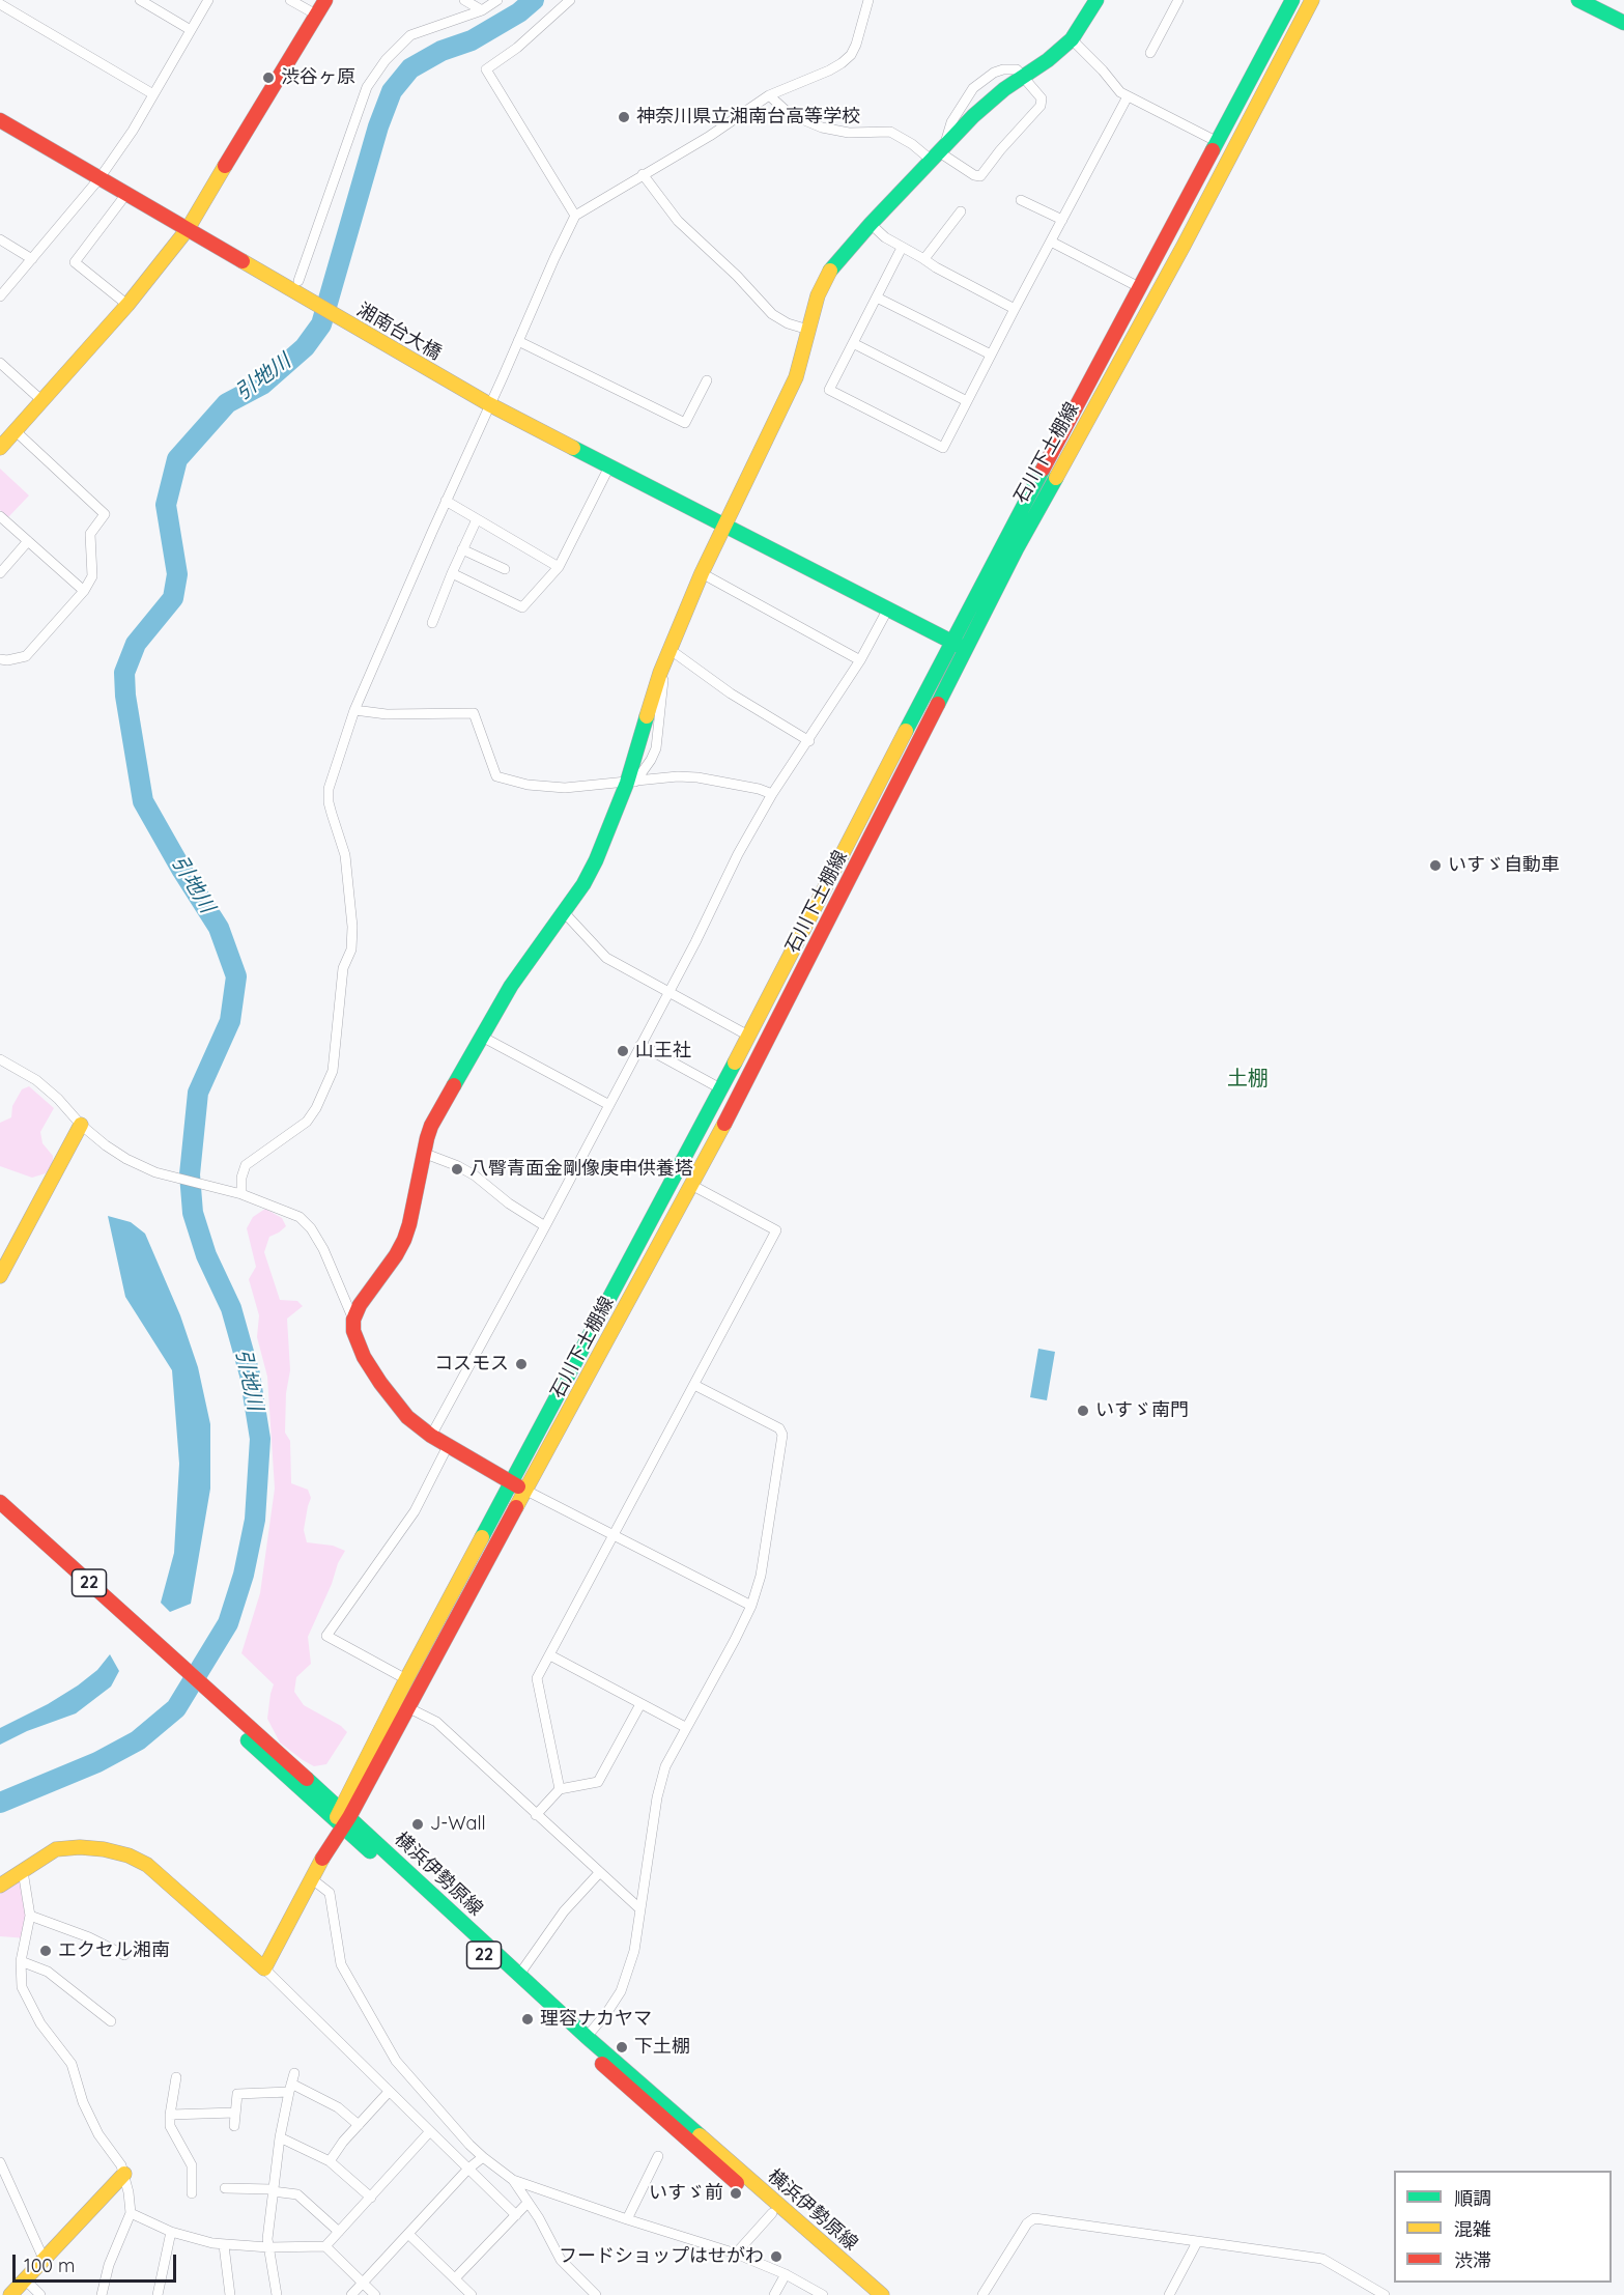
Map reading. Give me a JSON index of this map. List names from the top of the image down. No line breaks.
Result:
{"streets":{"street":["湘南台大橋","石川下土棚線","22","横浜伊勢原線"]},"crossings":[["湘南台大橋","石川下土棚線"],["石川下土棚線","横浜伊勢原線"]],"districts":["土棚"],"water":["引地川"],"places":["渋谷ヶ原","神奈川県立湘南台高等学校","いすゞ自動車","山王社","八臀青面金剛像庚申供養塔","コスモス","いすゞ南門","J-Wall","エクセル湘南","理容ナカヤマ","下土棚","いすゞ前","フードショップはせがわ"],"legend":["順調","混雑","渋滞"],"scale_bar":"100 m"}
